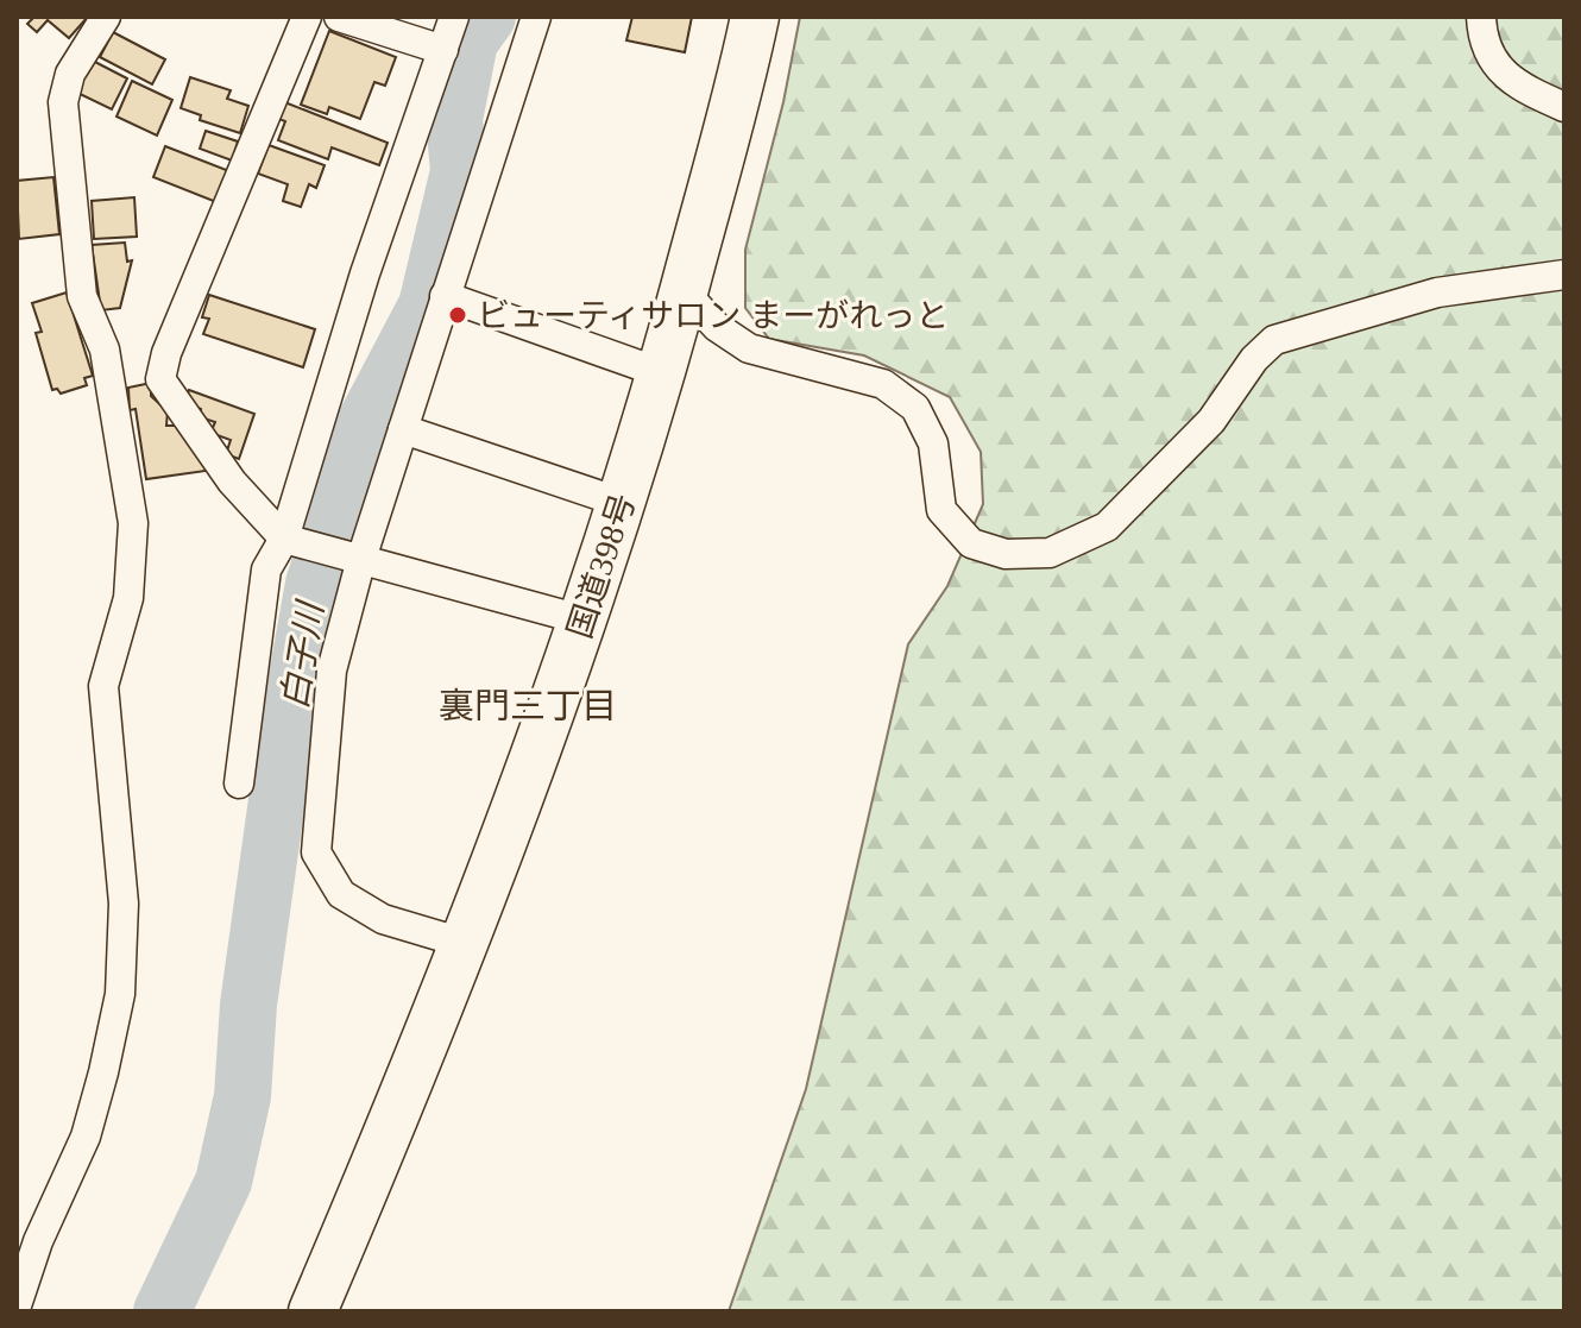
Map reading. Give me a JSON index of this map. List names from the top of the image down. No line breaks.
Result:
{"streets":{"highway":["国道398号"]},"districts":["裏門三丁目"],"water":["白子川"],"places":["ビューティサロン まーがれっと"]}
